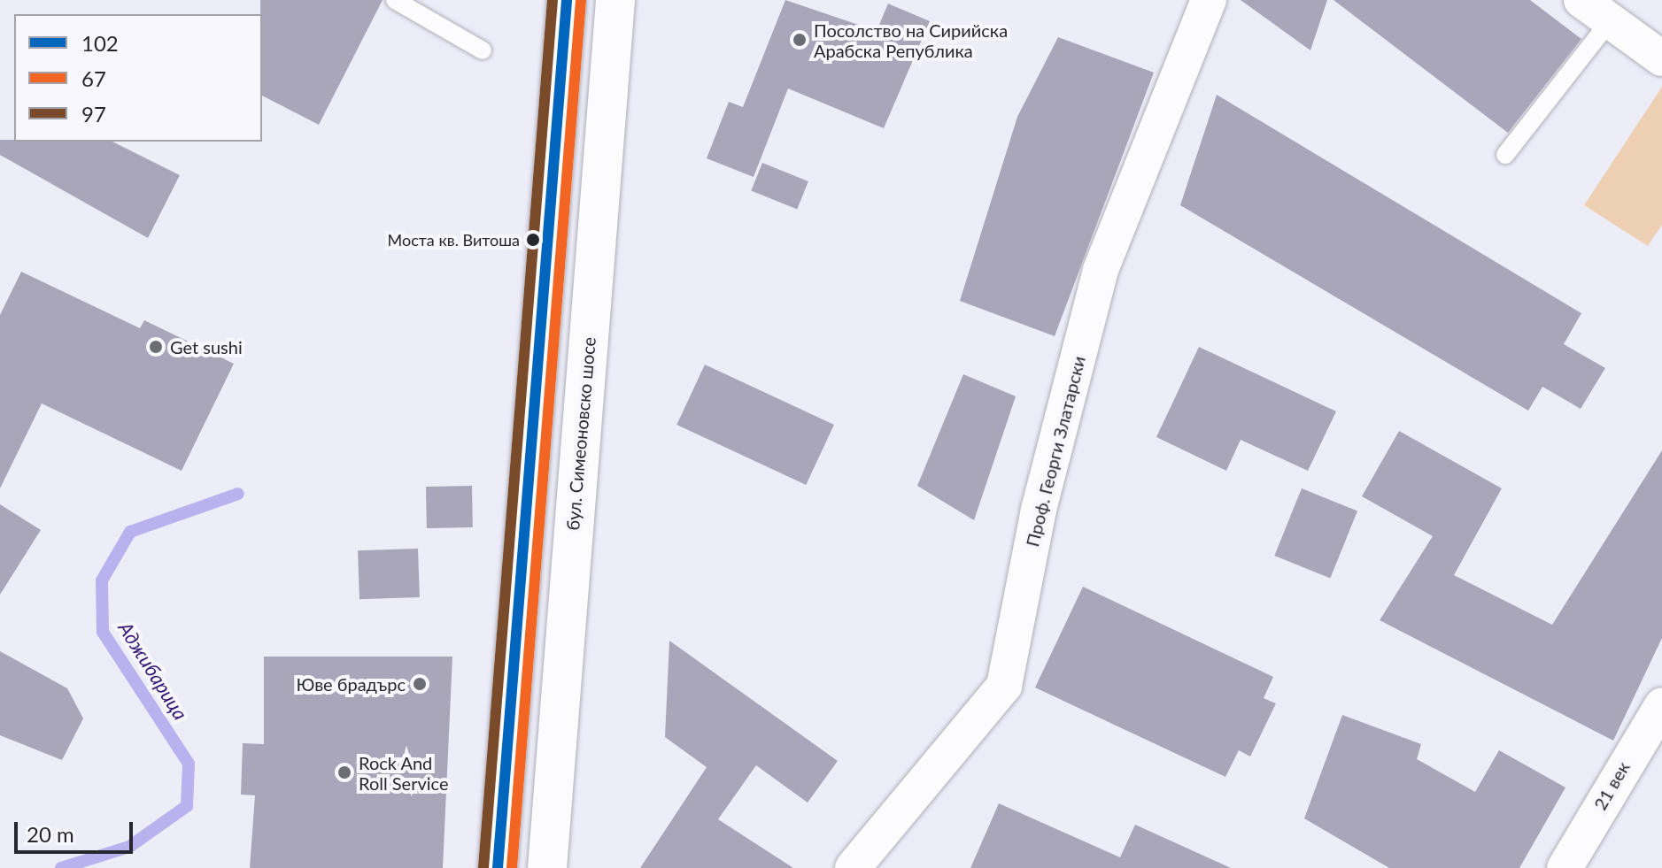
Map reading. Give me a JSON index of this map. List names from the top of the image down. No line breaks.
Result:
{"streets":{"main road":["бул. Симеоновско шосе"],"street":["Проф. Георги Златарски","21 век"]},"water":["Аджибарица"],"places":["Посолство на Сирийска Арабска Република","Моста кв. Витоша","Get sushi","Юве брадърс","Rock And Roll Service"],"lines":["transit line 102","transit line 97","transit line 67"],"legend":["102","67","97"],"scale_bar":"20 m"}
